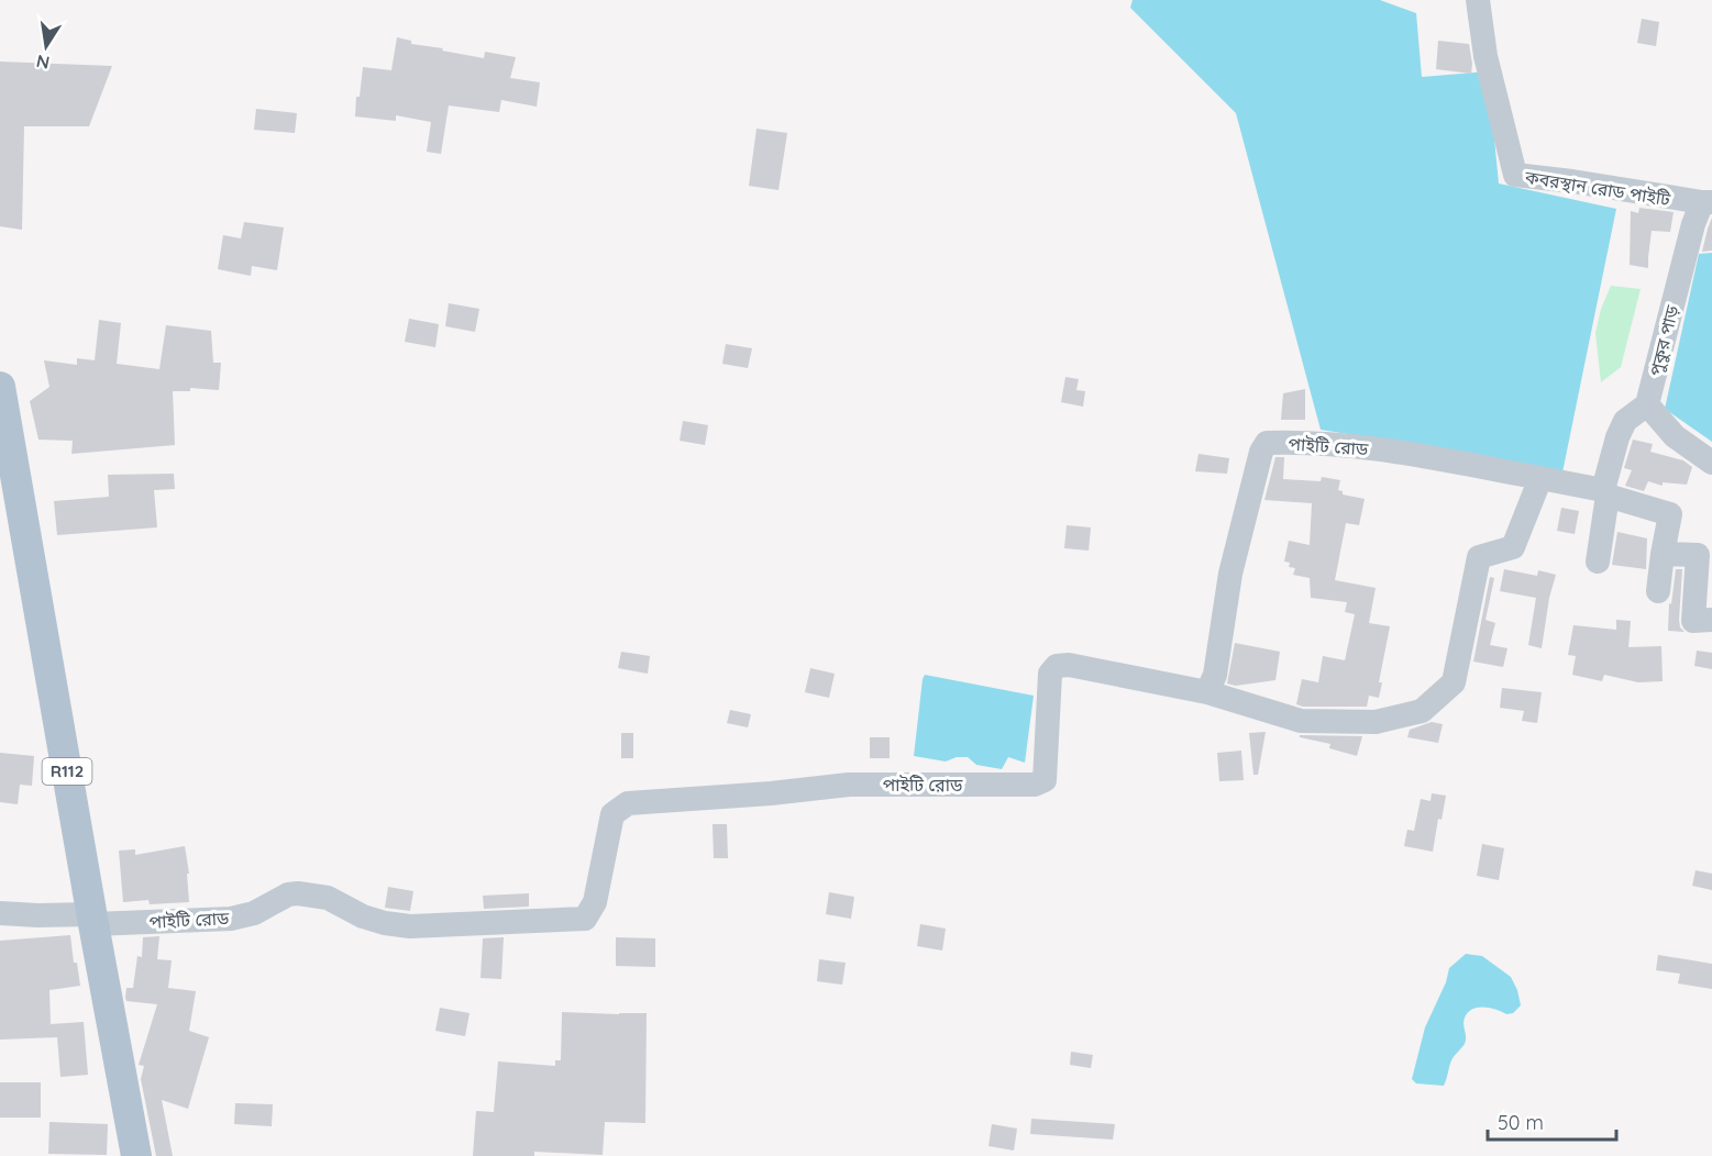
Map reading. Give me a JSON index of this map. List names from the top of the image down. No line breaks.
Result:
{"streets":{"main road":["R112"],"street":["কবরস্থান রোড পাইটি","পুকুর পাড়","পাইটি রোড"]},"crossings":[["কবরস্থান রোড পাইটি","পুকুর পাড়"],["পাইটি রোড","R112"]],"scale_bar":"50 m","north":"bottom"}
